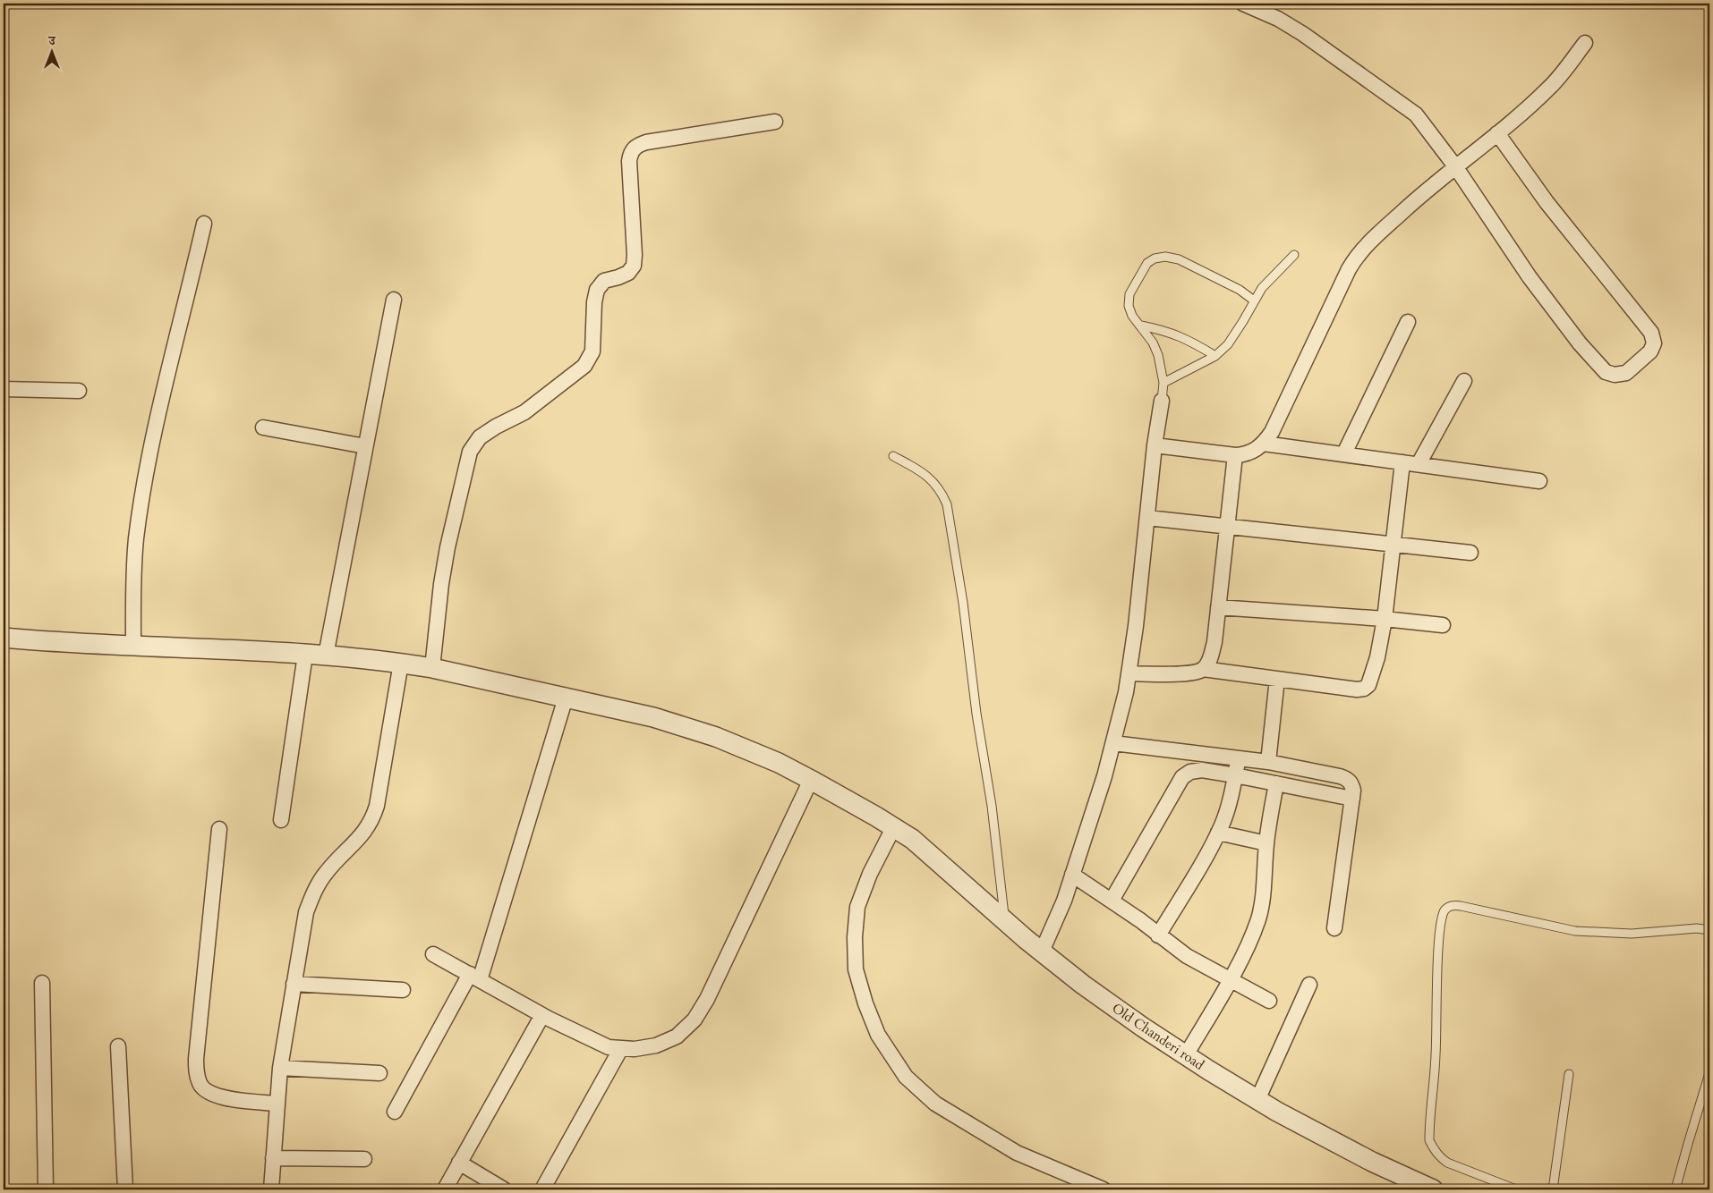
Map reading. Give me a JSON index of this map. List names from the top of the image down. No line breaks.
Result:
{"streets":{"street":["Old Chanderi road"]},"north":"top"}
